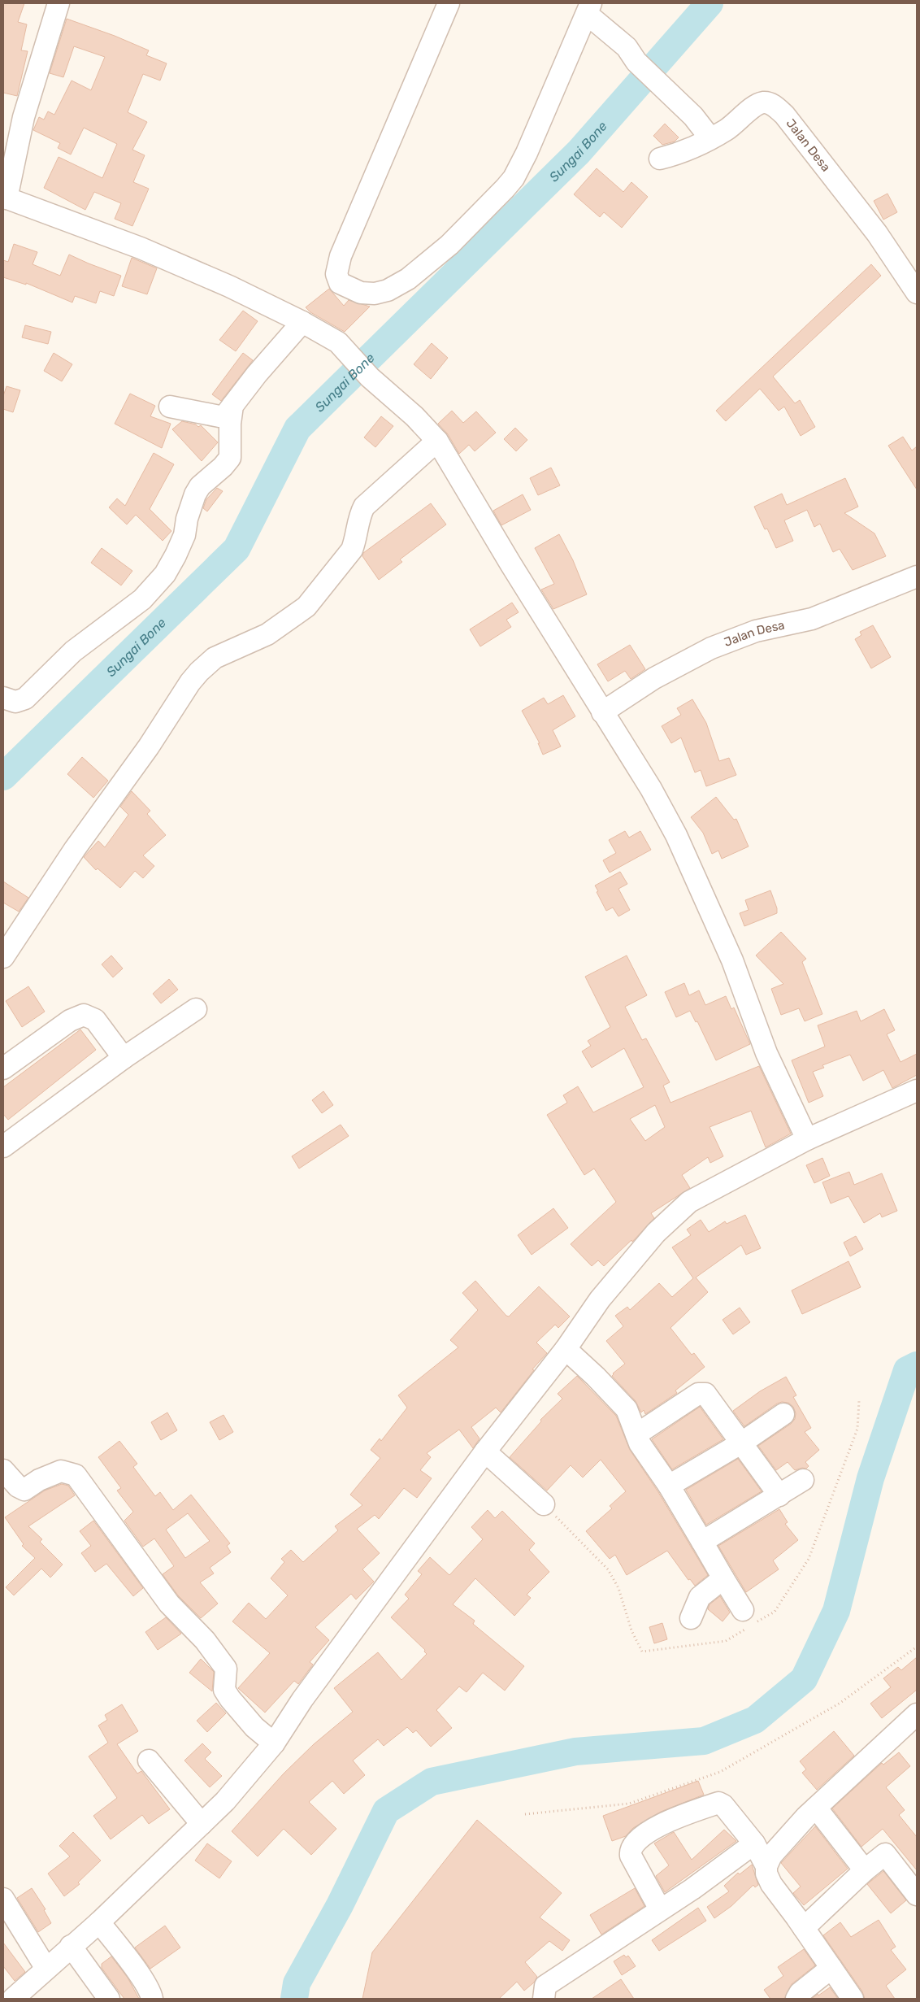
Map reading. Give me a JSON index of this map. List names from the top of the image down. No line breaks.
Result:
{"streets":{"street":["Jalan Desa"]},"water":["Sungai Bone"]}
